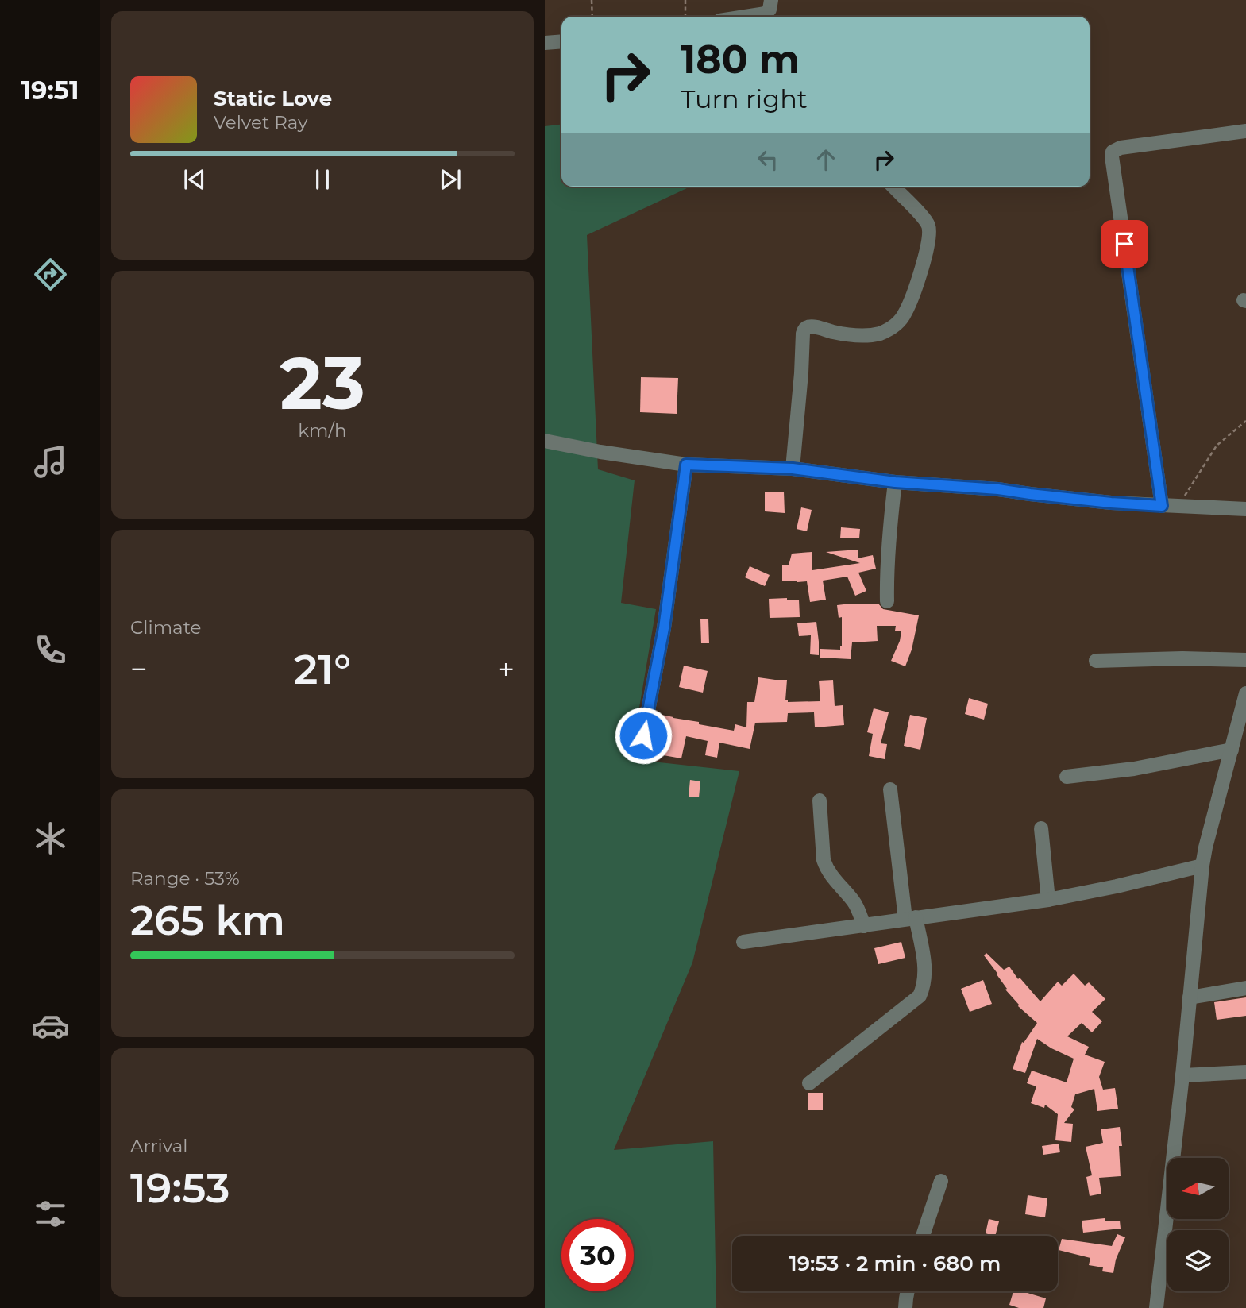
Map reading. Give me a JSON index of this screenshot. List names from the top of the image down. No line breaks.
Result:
{"north":"left","page":{"tabs":"19:51","turn":["180 m","Turn right"],"song":["Static Love","Velvet Ray"],"tile":[["23","km/h"],"Climate",["Range · 53%","265 km"],["Arrival","19:53"]],"heat":["−","21°","+"],"limit":"30","trip":"19:53 · 2 min · 680 m"}}
